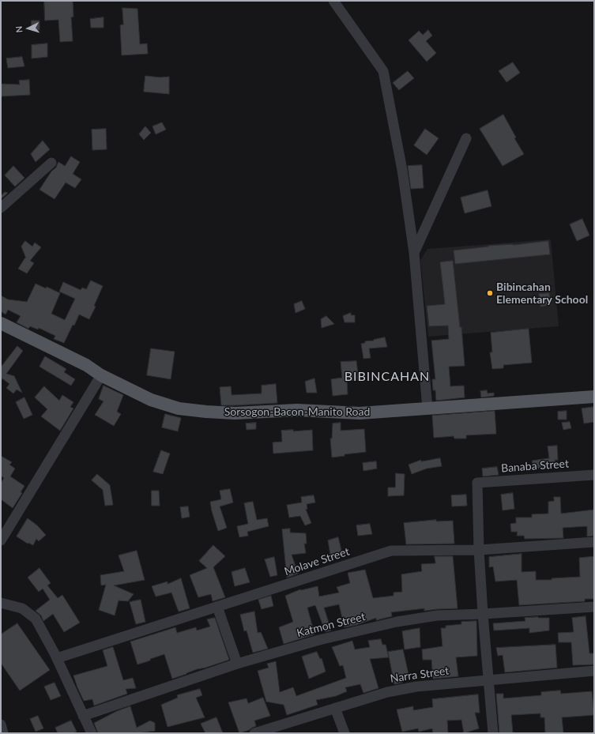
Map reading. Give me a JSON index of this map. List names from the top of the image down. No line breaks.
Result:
{"streets":{"main road":["Sorsogon-Bacon-Manito Road"],"street":["Banaba Street","Molave Street","Katmon Street","Narra Street"]},"crossings":[["Banaba Street","Molave Street"]],"districts":["BIBINCAHAN"],"places":["Bibincahan Elementary School"],"north":"left"}
